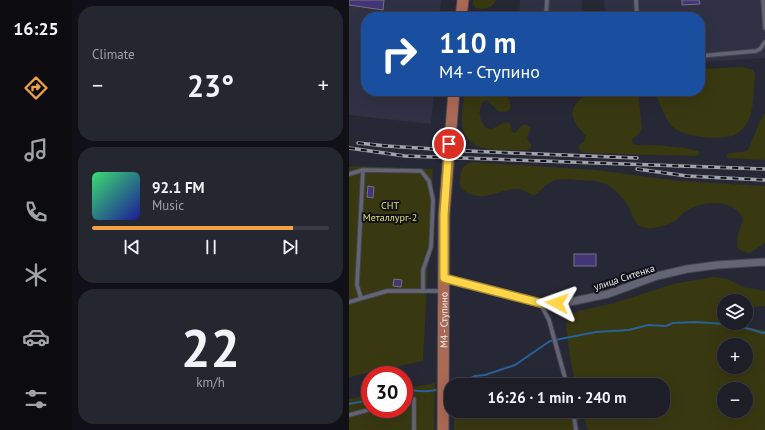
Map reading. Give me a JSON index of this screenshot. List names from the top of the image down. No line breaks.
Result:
{"streets":{"main road":["М4 - Ступино"],"street":["улица Ситенка"]},"crossings":[["улица Ситенка","М4 - Ступино"]],"parks":["СНТ Металлург-2"],"page":{"tabs":"16:25","tile":["Climate",["22","km/h"]],"turn":["110 m","М4 - Ступино"],"heat":["−","23°","+"],"song":["92.1 FM","Music"],"map_buttons":["+","−"],"limit":"30","trip":"16:26 · 1 min · 240 m"}}
